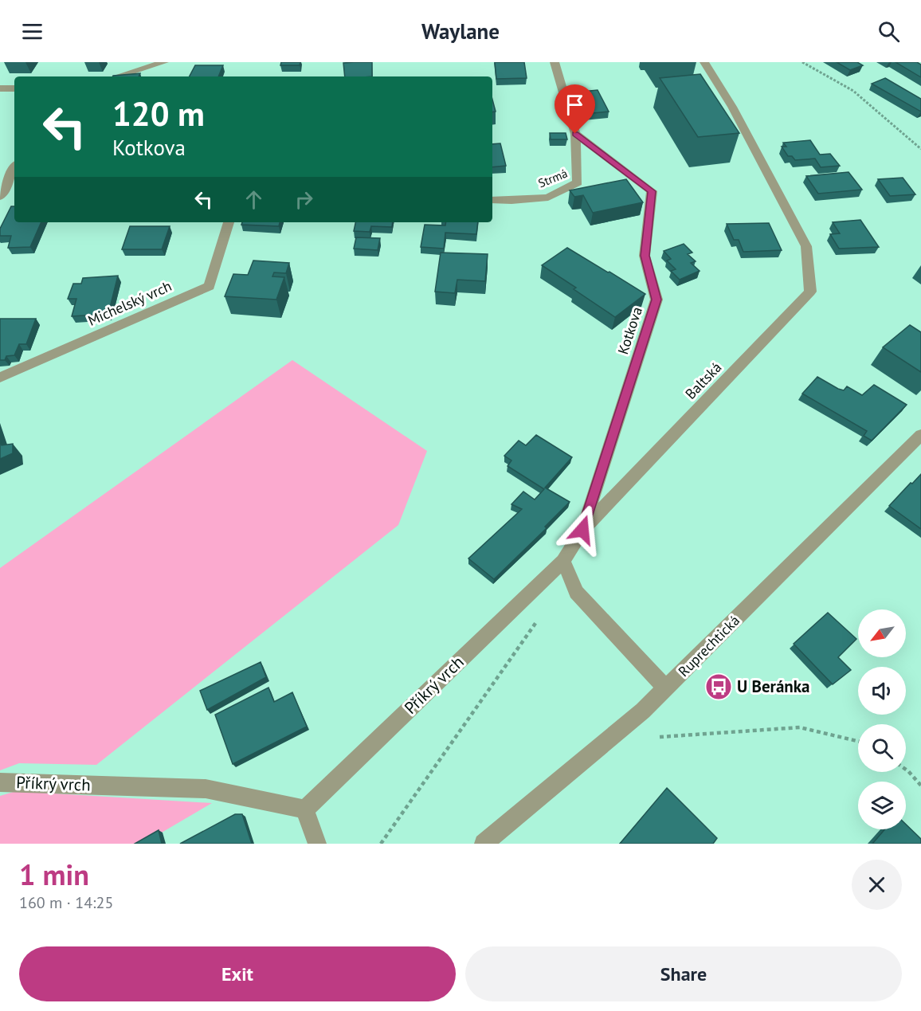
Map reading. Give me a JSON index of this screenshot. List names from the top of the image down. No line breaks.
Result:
{"streets":{"street":["Strmá","Michelský vrch","Kotkova","Baltská","Ruprechtická","Příkrý vrch"]},"crossings":[["Strmá","Kotkova"],["Kotkova","Baltská"],["Baltská","Příkrý vrch"]],"places":{"bus stop":["U Beránka"]},"north":"bottom left","page":{"header":"Waylane","turn":["120 m","Kotkova"],"heading":["1 min","160 m · 14:25"],"buttons":["Exit","Share"]}}
